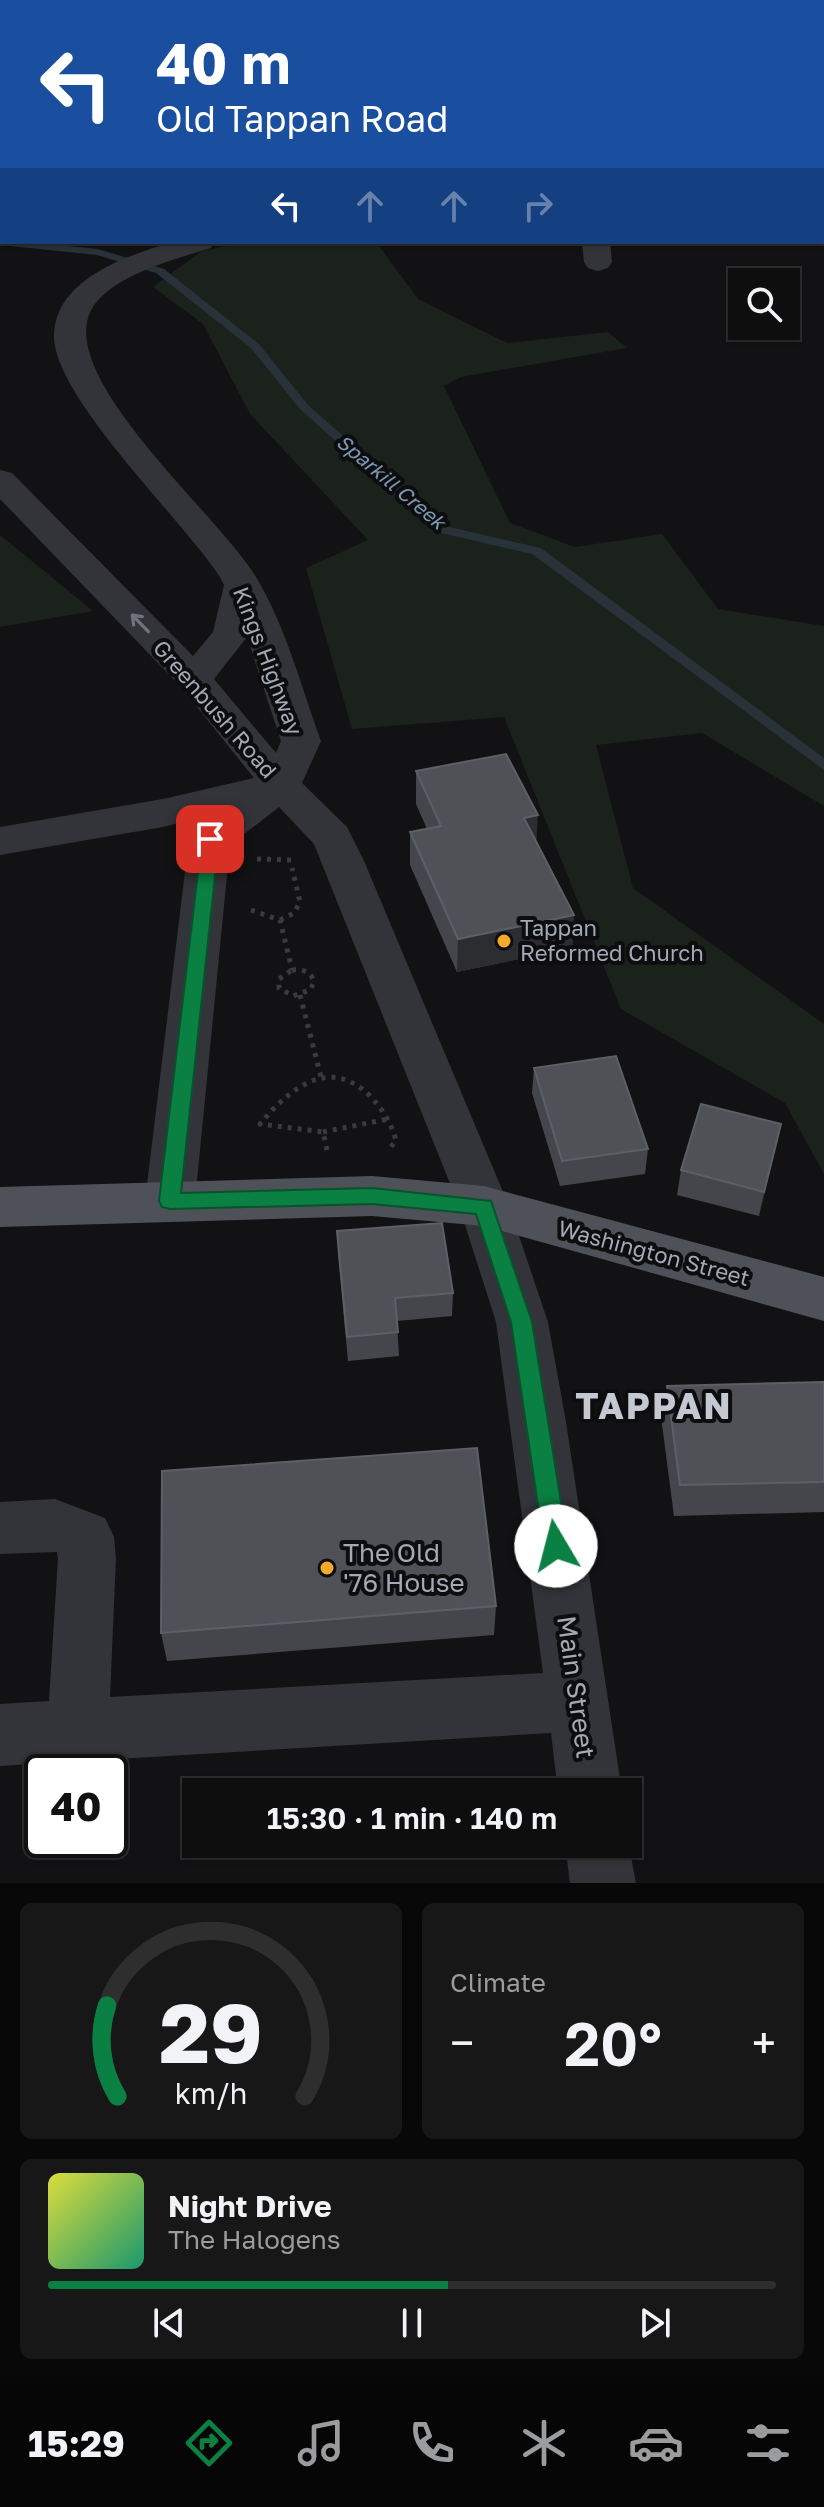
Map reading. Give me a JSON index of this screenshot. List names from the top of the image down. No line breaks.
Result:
{"streets":{"main road":["Washington Street"],"street":["Kings Highway","Greenbush Road","Main Street"]},"crossings":[["Kings Highway","Greenbush Road"],["Greenbush Road","Washington Street"],["Washington Street","Main Street"]],"districts":["TAPPAN"],"water":["Sparkill Creek"],"places":["Tappan Reformed Church","The Old '76 House"],"page":{"turn":["40 m","Old Tappan Road"],"limit":"40","trip":"15:30 · 1 min · 140 m","tile":"Climate","heat":["−","20°","+"],"song":["Night Drive","The Halogens"],"tabs":"15:29","gauge":["29","km/h"]}}
